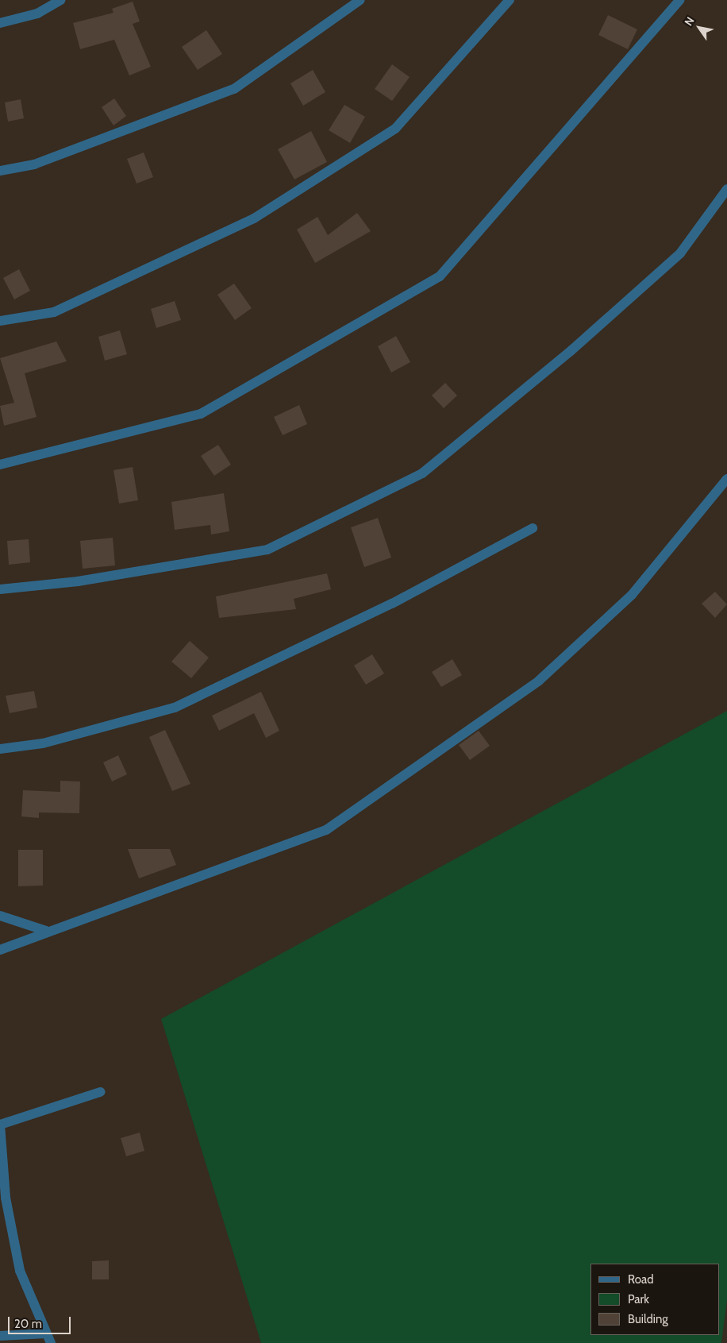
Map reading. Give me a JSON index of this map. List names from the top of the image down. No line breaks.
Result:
{"legend":["Road","Park","Building"],"scale_bar":"20 m","north":"top left"}
